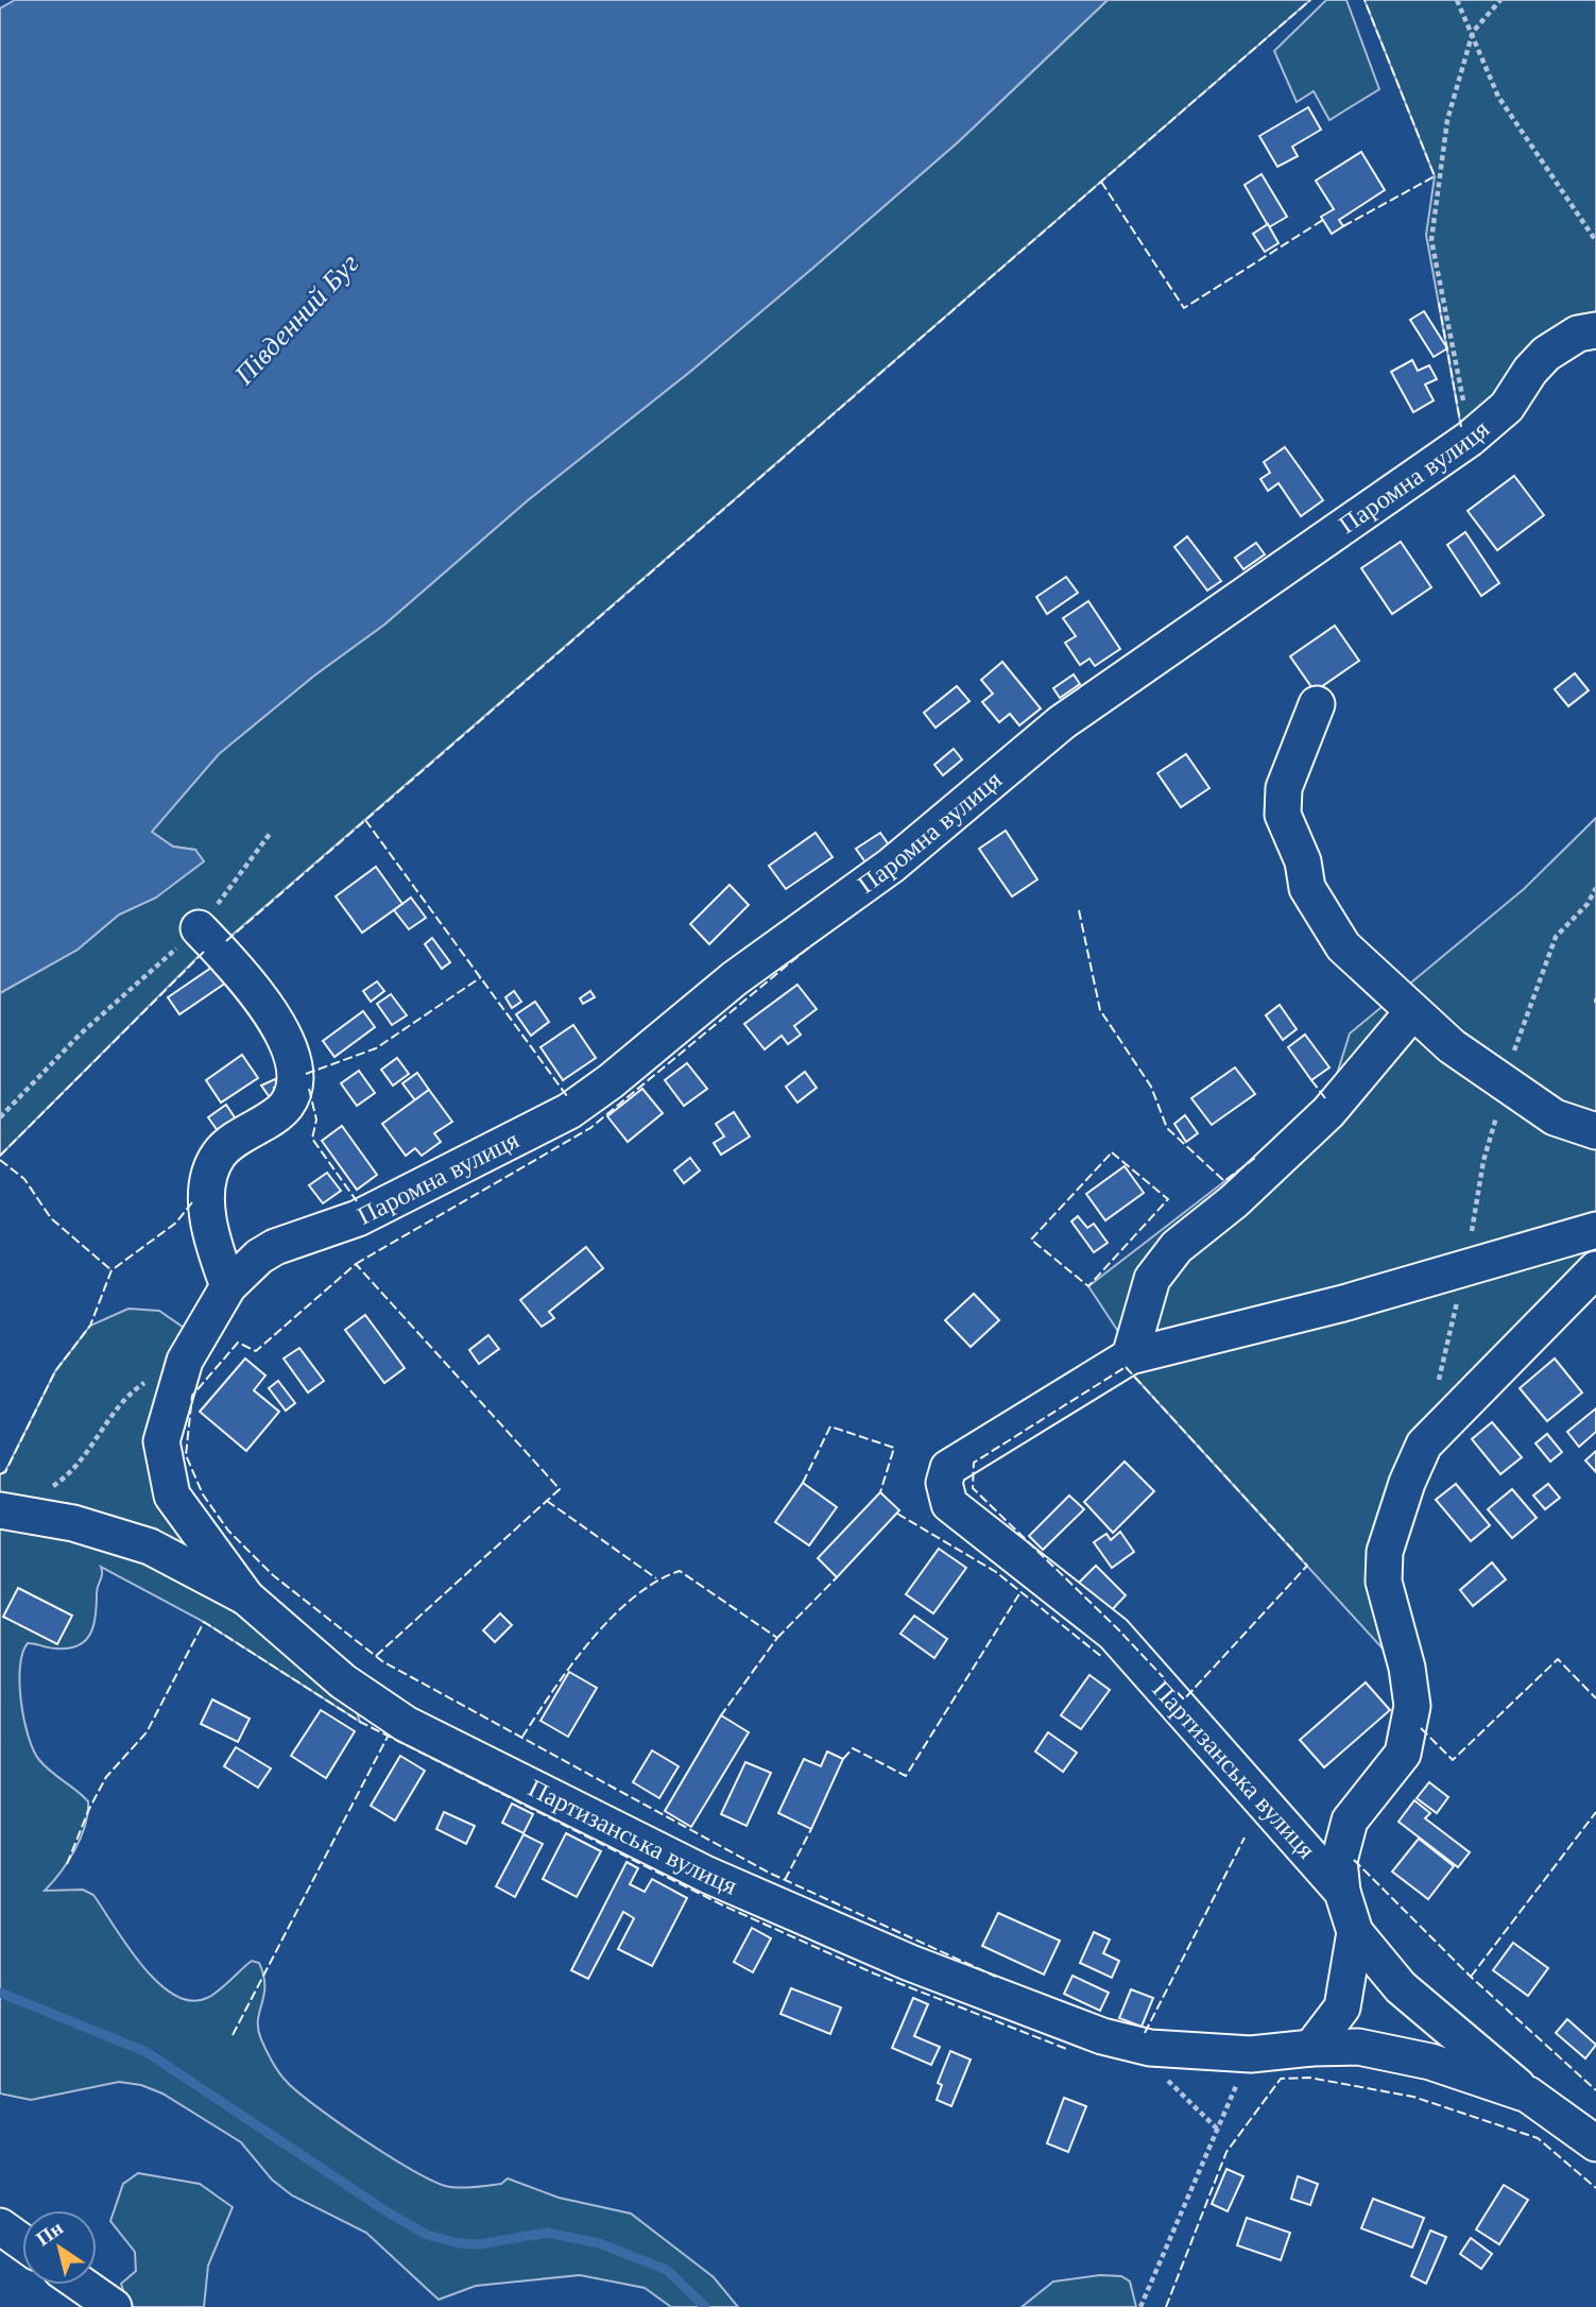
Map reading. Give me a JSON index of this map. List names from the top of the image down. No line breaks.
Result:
{"streets":{"street":["Паромна вулиця","Партизанська вулиця"]},"crossings":[["Паромна вулиця","Партизанська вулиця"]],"water":["Південний Буг"],"north":"top left"}
